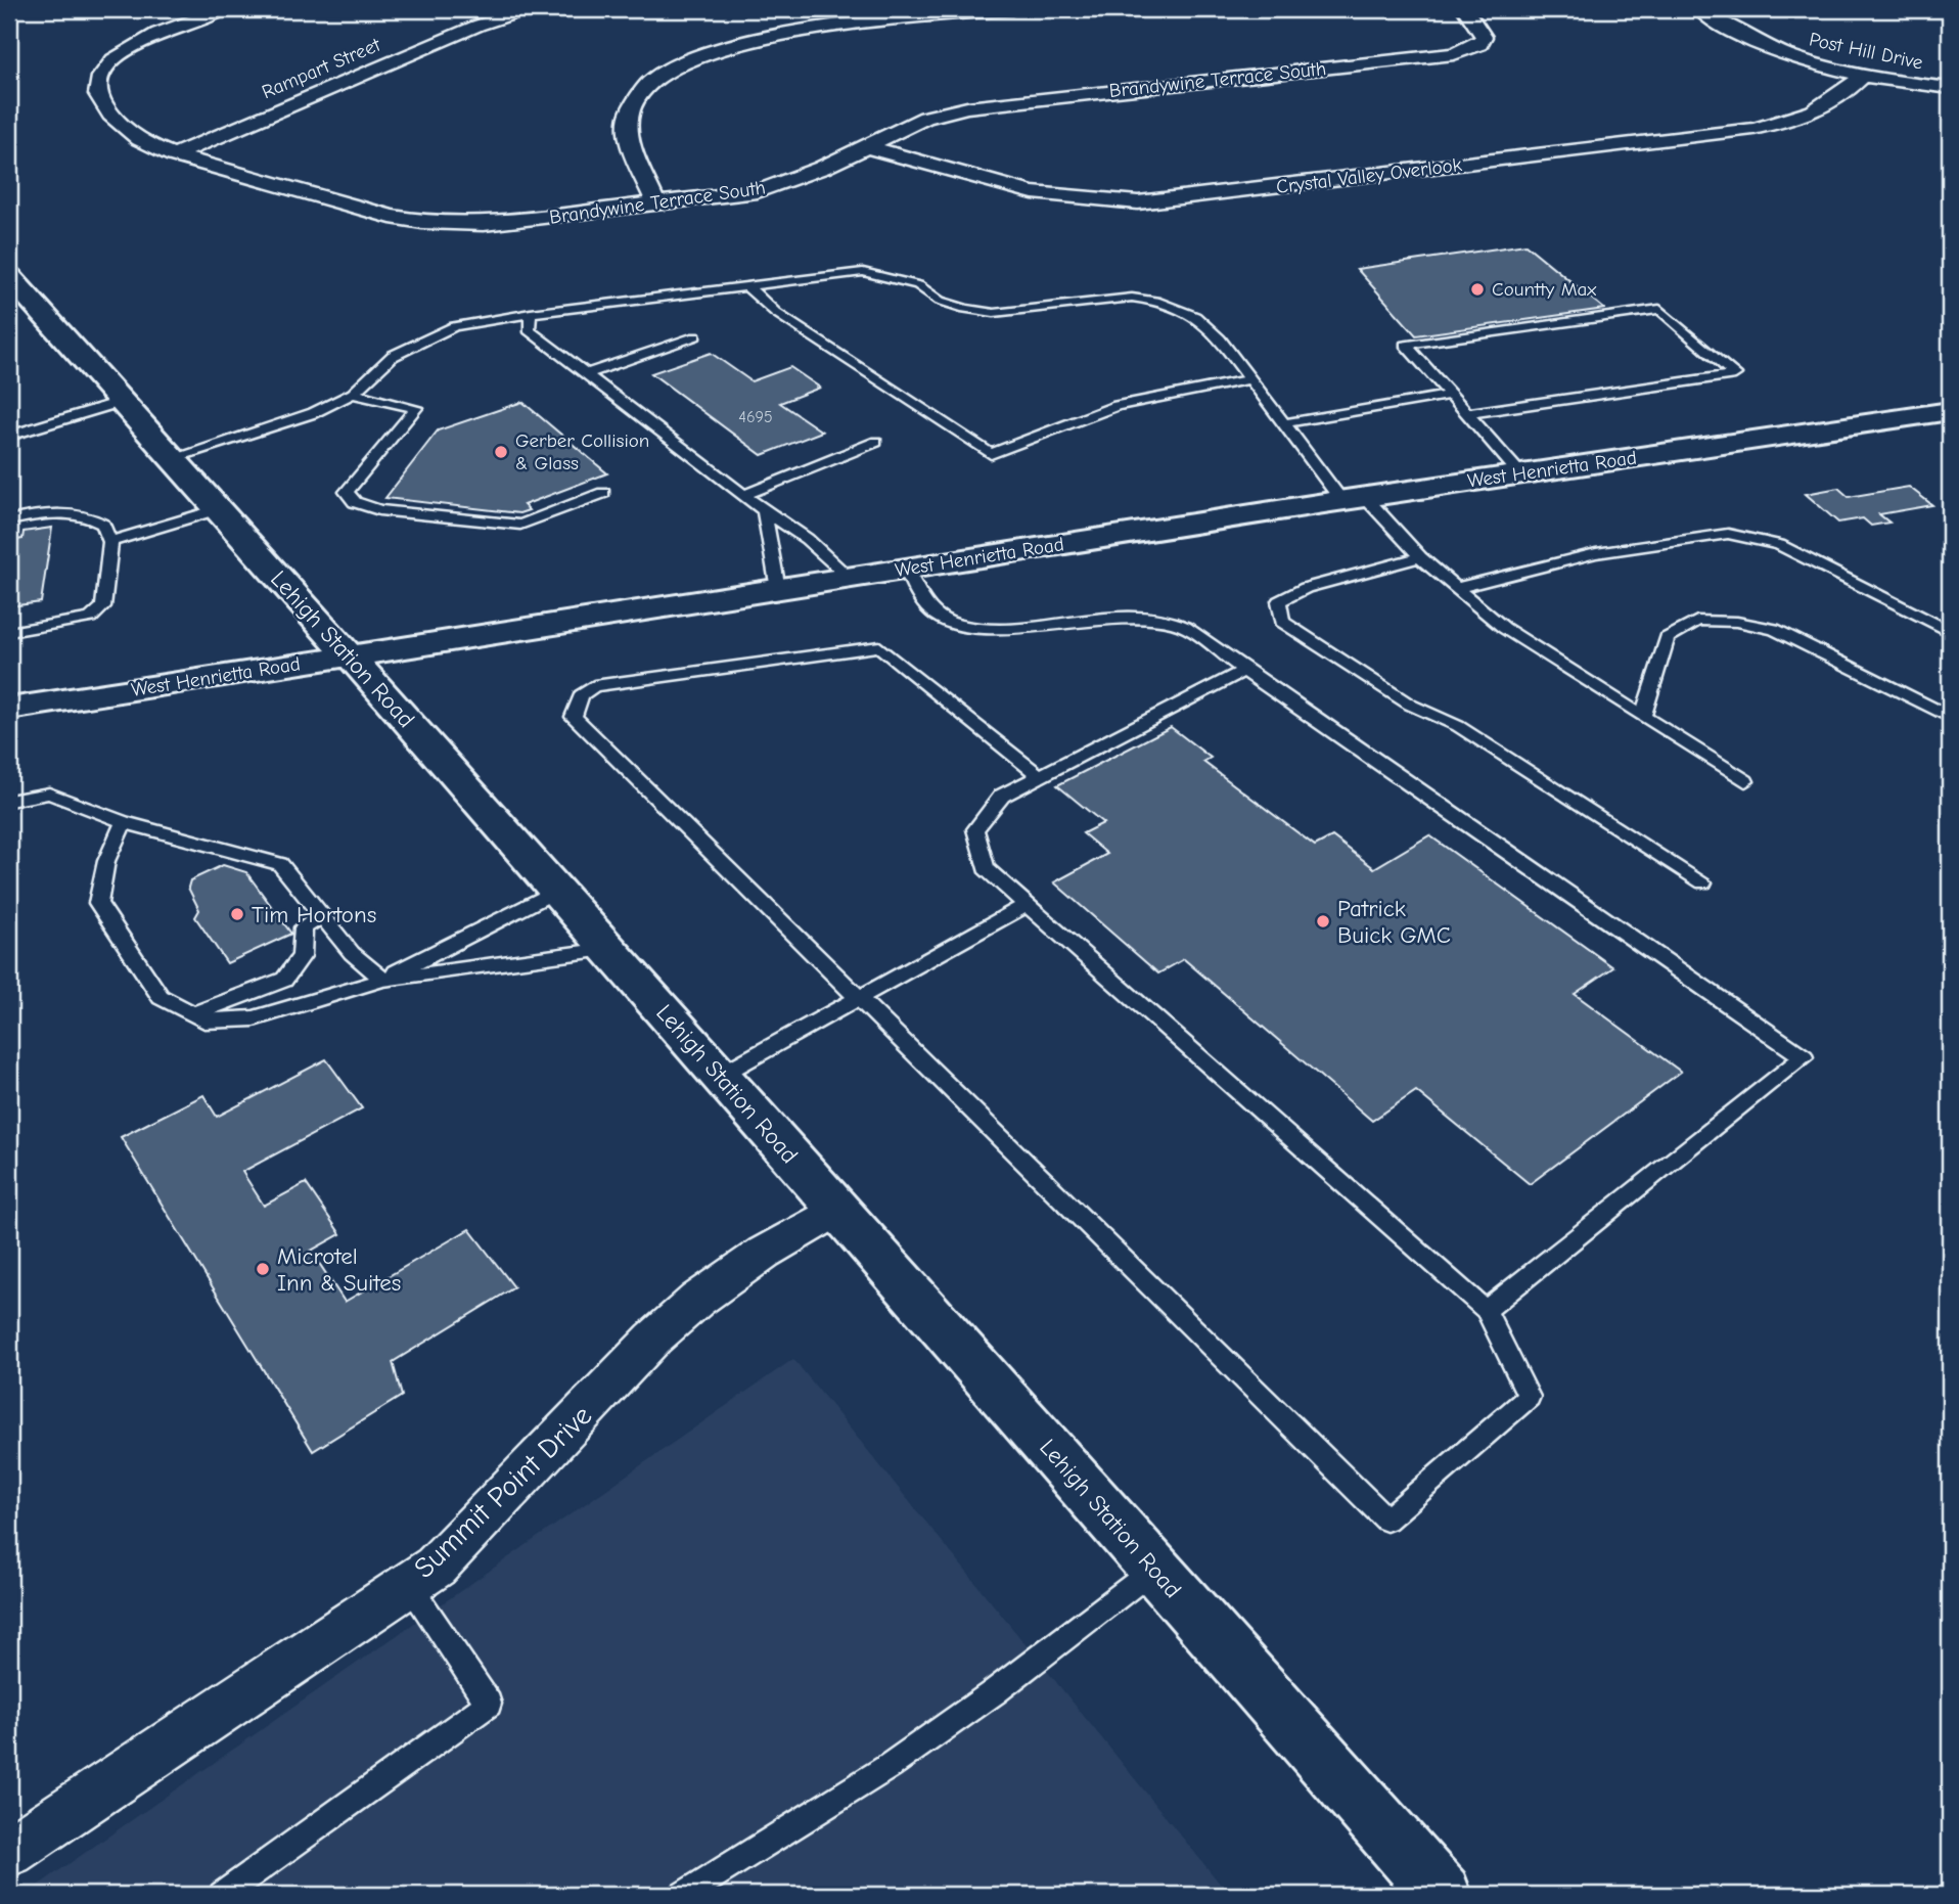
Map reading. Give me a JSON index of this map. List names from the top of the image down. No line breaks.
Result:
{"streets":{"main road":["West Henrietta Road","Lehigh Station Road"],"street":["Post Hill Drive","Rampart Street","Brandywine Terrace South","Crystal Valley Overlook","Summit Point Drive"]},"crossings":[["Post Hill Drive","Crystal Valley Overlook"],["Rampart Street","Brandywine Terrace South"],["Brandywine Terrace South","Crystal Valley Overlook"],["West Henrietta Road","Lehigh Station Road"],["Lehigh Station Road","Summit Point Drive"]],"places":["Countty Max","Gerber Collision & Glass","Tim Hortons","Patrick Buick GMC","Microtel Inn & Suites"],"house_numbers":["4695"]}
